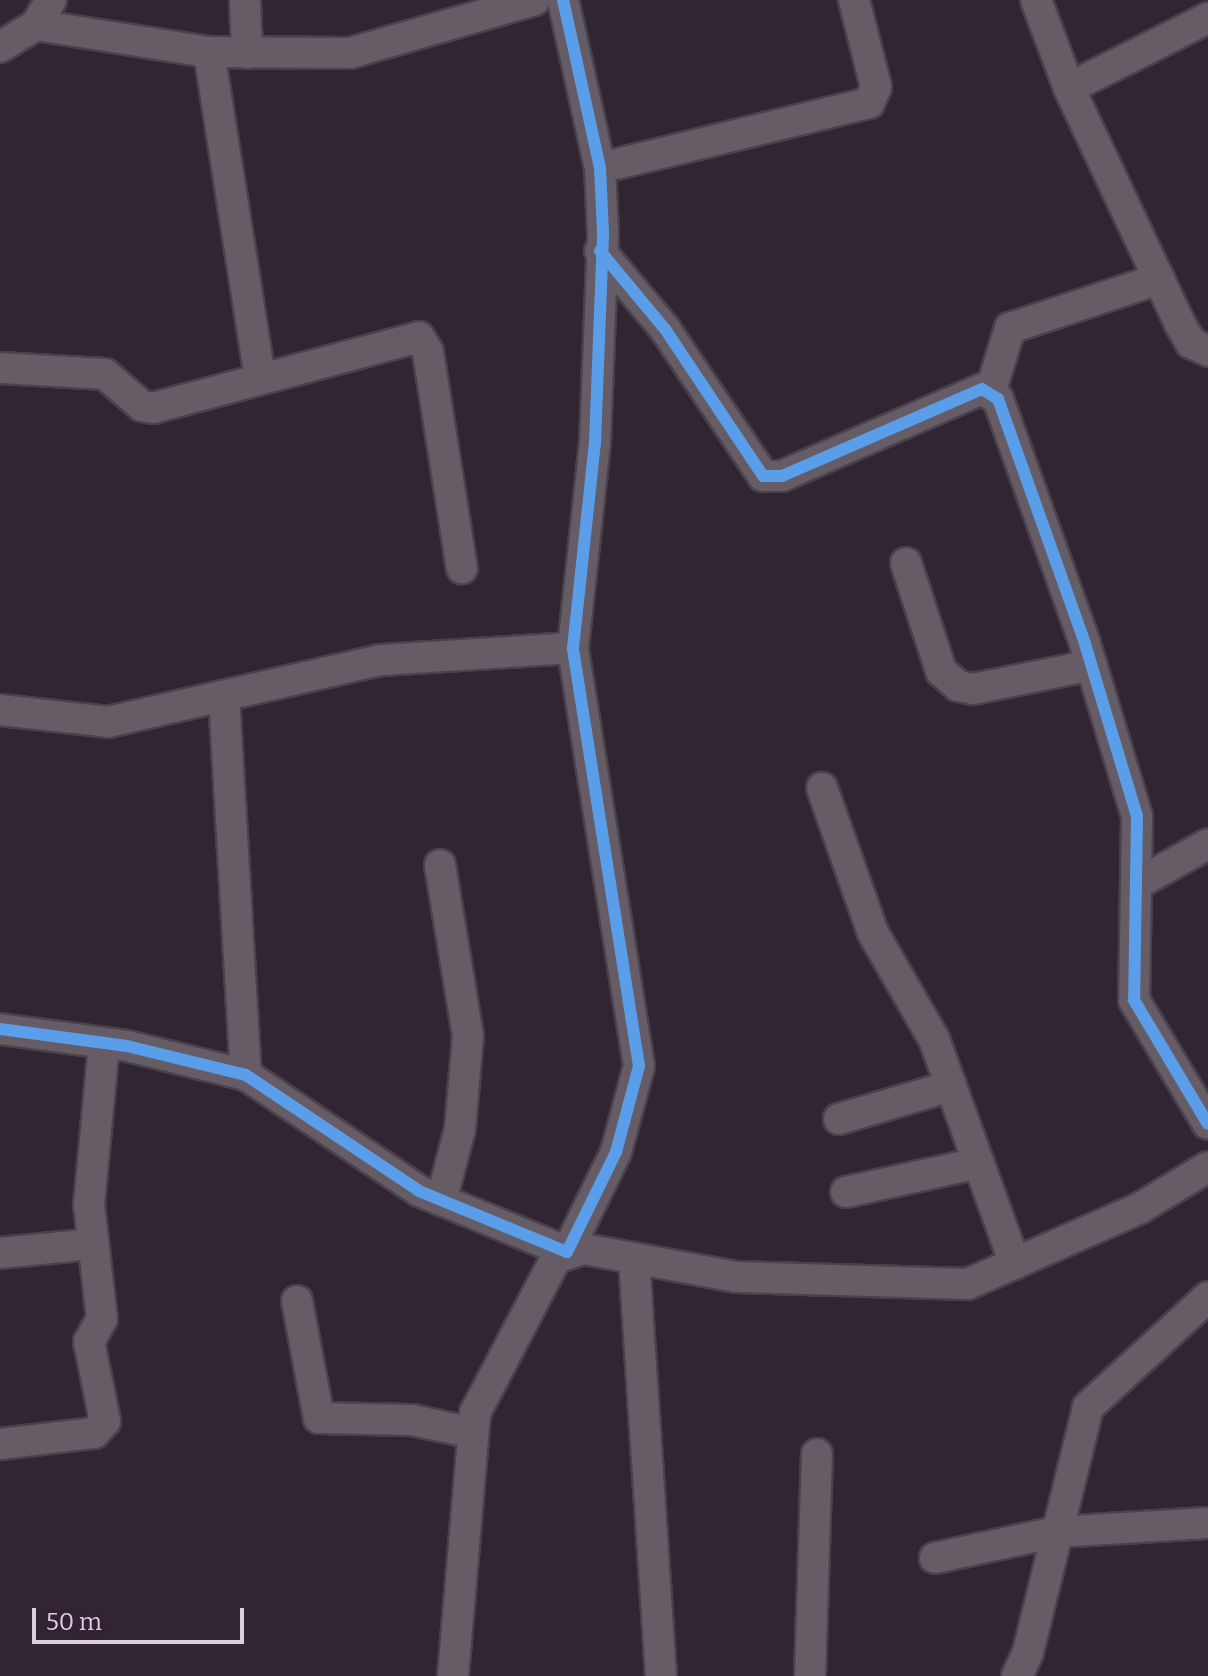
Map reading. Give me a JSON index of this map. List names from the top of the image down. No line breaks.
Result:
{"scale_bar":"50 m"}
